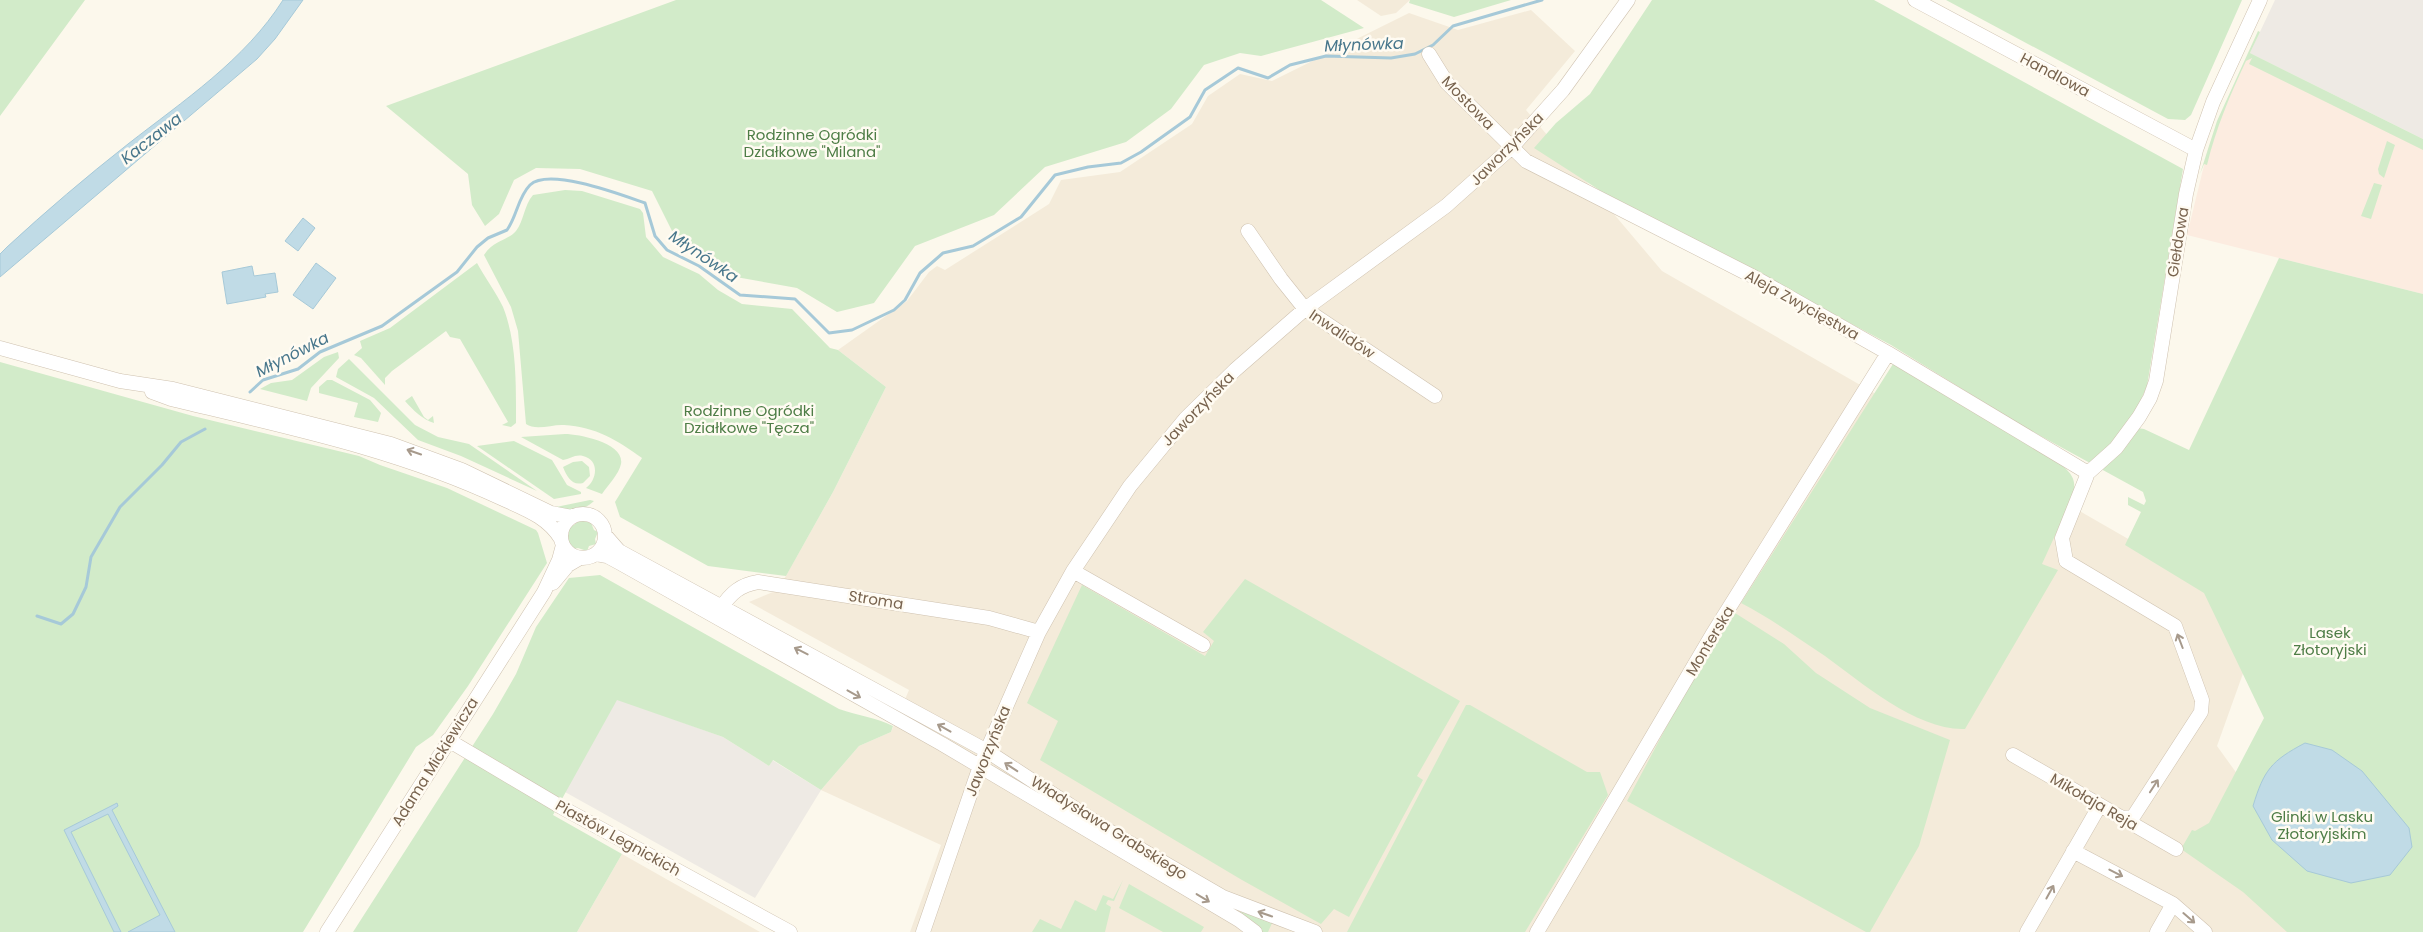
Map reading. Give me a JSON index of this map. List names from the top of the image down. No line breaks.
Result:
{"streets":{"street":["Handlowa","Mostowa","Jaworzyńska","Giełdowa","Aleja Zwycięstwa","Inwalidów","Stroma","Monterska","Adama Mickiewicza","Mikołaja Reja","Władysława Grabskiego","Piastów Legnickich"]},"crossings":[["Handlowa","Giełdowa"],["Mostowa","Jaworzyńska"],["Mostowa","Aleja Zwycięstwa"],["Jaworzyńska","Aleja Zwycięstwa"],["Jaworzyńska","Inwalidów"],["Jaworzyńska","Stroma"],["Jaworzyńska","Władysława Grabskiego"],["Giełdowa","Aleja Zwycięstwa"],["Aleja Zwycięstwa","Monterska"],["Stroma","Władysława Grabskiego"],["Adama Mickiewicza","Władysława Grabskiego"],["Adama Mickiewicza","Piastów Legnickich"]],"water":["Młynówka","Kaczawa"],"parks":["Rodzinne Ogródki Działkowe \"Milana\"","Rodzinne Ogródki Działkowe \"Tęcza\"","Lasek Złotoryjski","Glinki w Lasku Złotoryjskim"]}
